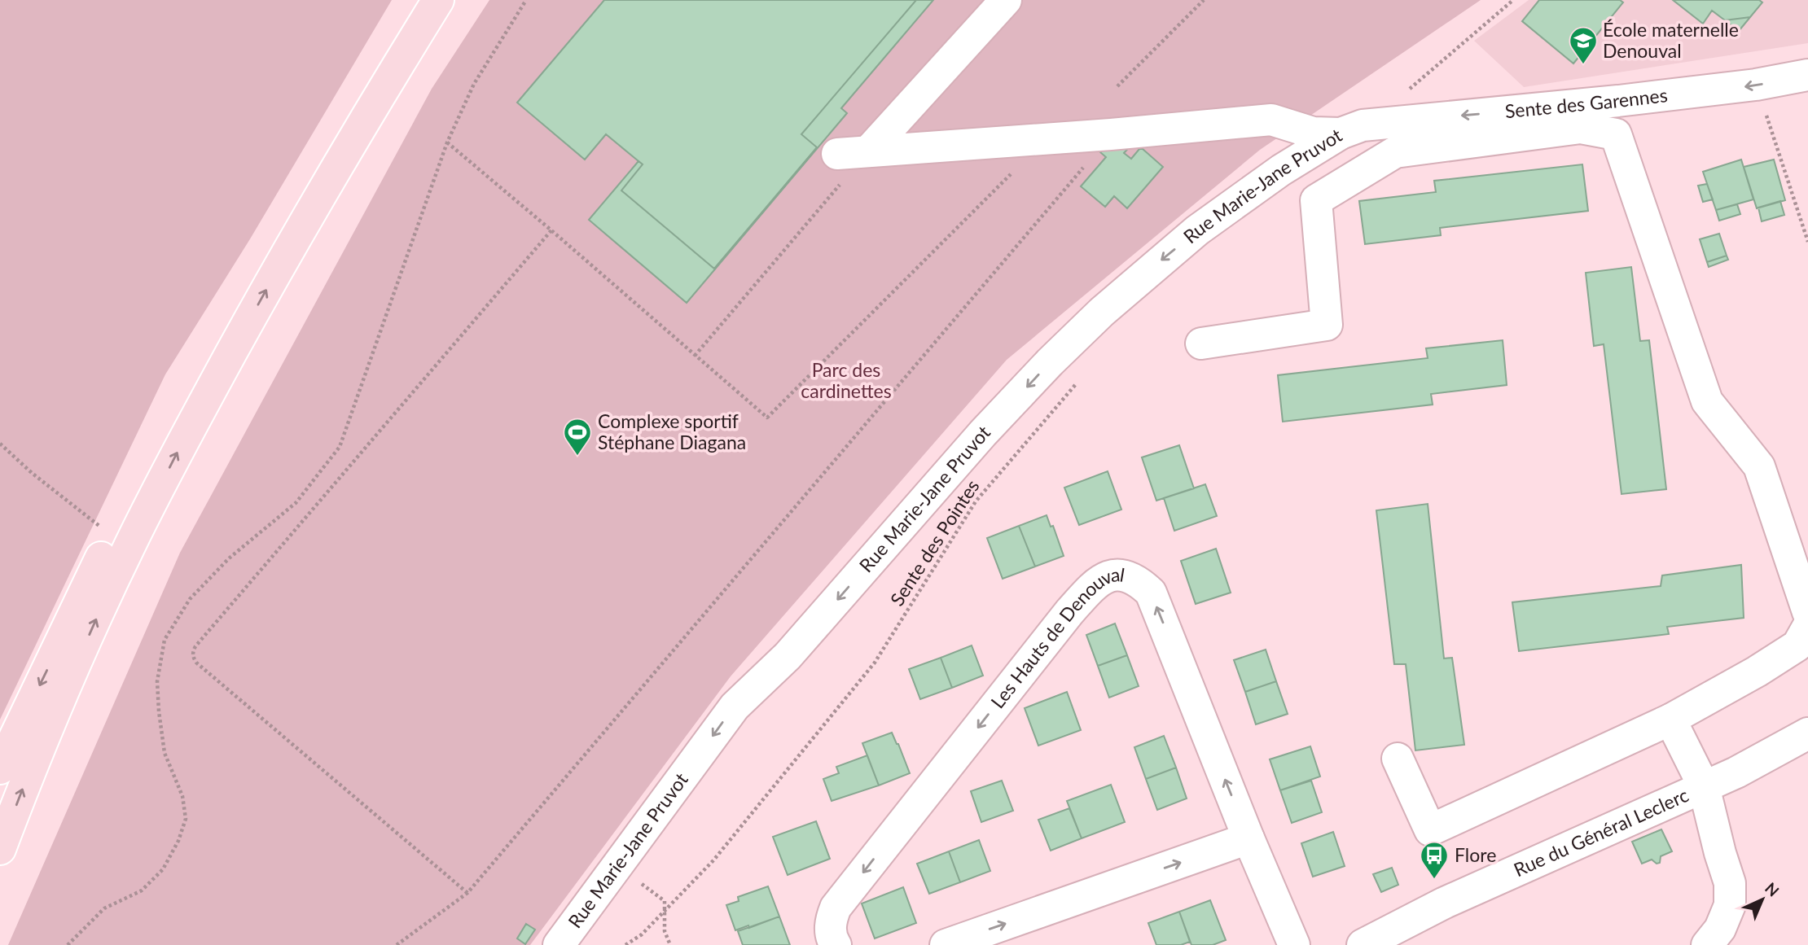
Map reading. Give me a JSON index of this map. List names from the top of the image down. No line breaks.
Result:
{"streets":{"street":["Sente des Garennes","Rue Marie-Jane Pruvot","Les Hauts de Denouval","Rue du Général Leclerc"],"path":["Sente des Pointes"]},"crossings":[["Sente des Garennes","Rue Marie-Jane Pruvot"]],"one_way":["Sente des Garennes","Rue Marie-Jane Pruvot"],"parks":["Parc des cardinettes"],"places":{"school or university":["École maternelle Denouval"],"sports":["Complexe sportif Stéphane Diagana"],"bus stop":["Flore"]},"north":"top right"}
